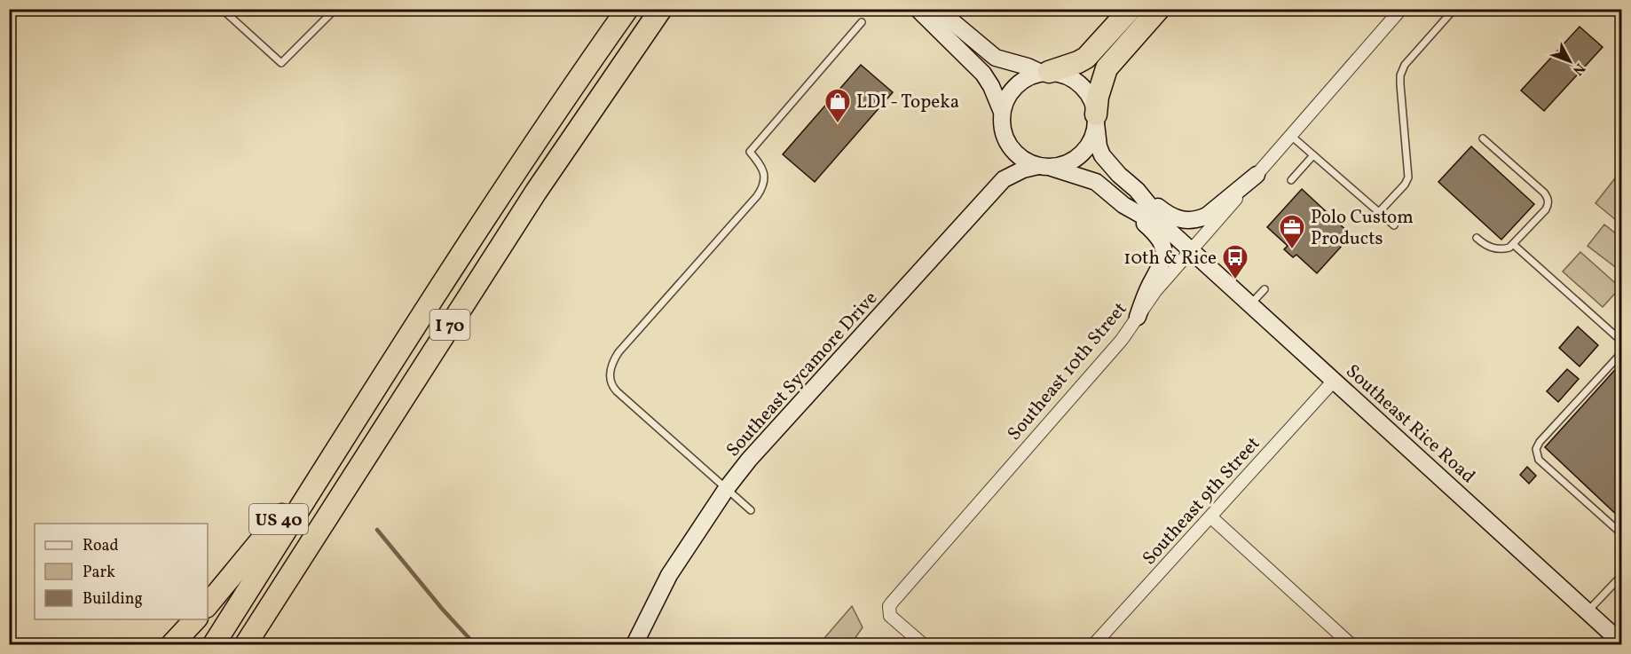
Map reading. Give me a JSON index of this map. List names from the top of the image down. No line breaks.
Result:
{"streets":{"highway":["I 70","US 40"],"street":["Southeast 10th Street","Southeast Sycamore Drive","Southeast Rice Road","Southeast 9th Street"]},"crossings":[["I 70","US 40"],["Southeast 10th Street","Southeast Rice Road"],["Southeast Sycamore Drive","Southeast Rice Road"],["Southeast Rice Road","Southeast 9th Street"]],"places":{"shop":["LDI - Topeka"],"office":["Polo Custom Products"],"bus stop":["10th & Rice"]},"legend":["Road","Park","Building"],"north":"bottom right"}
